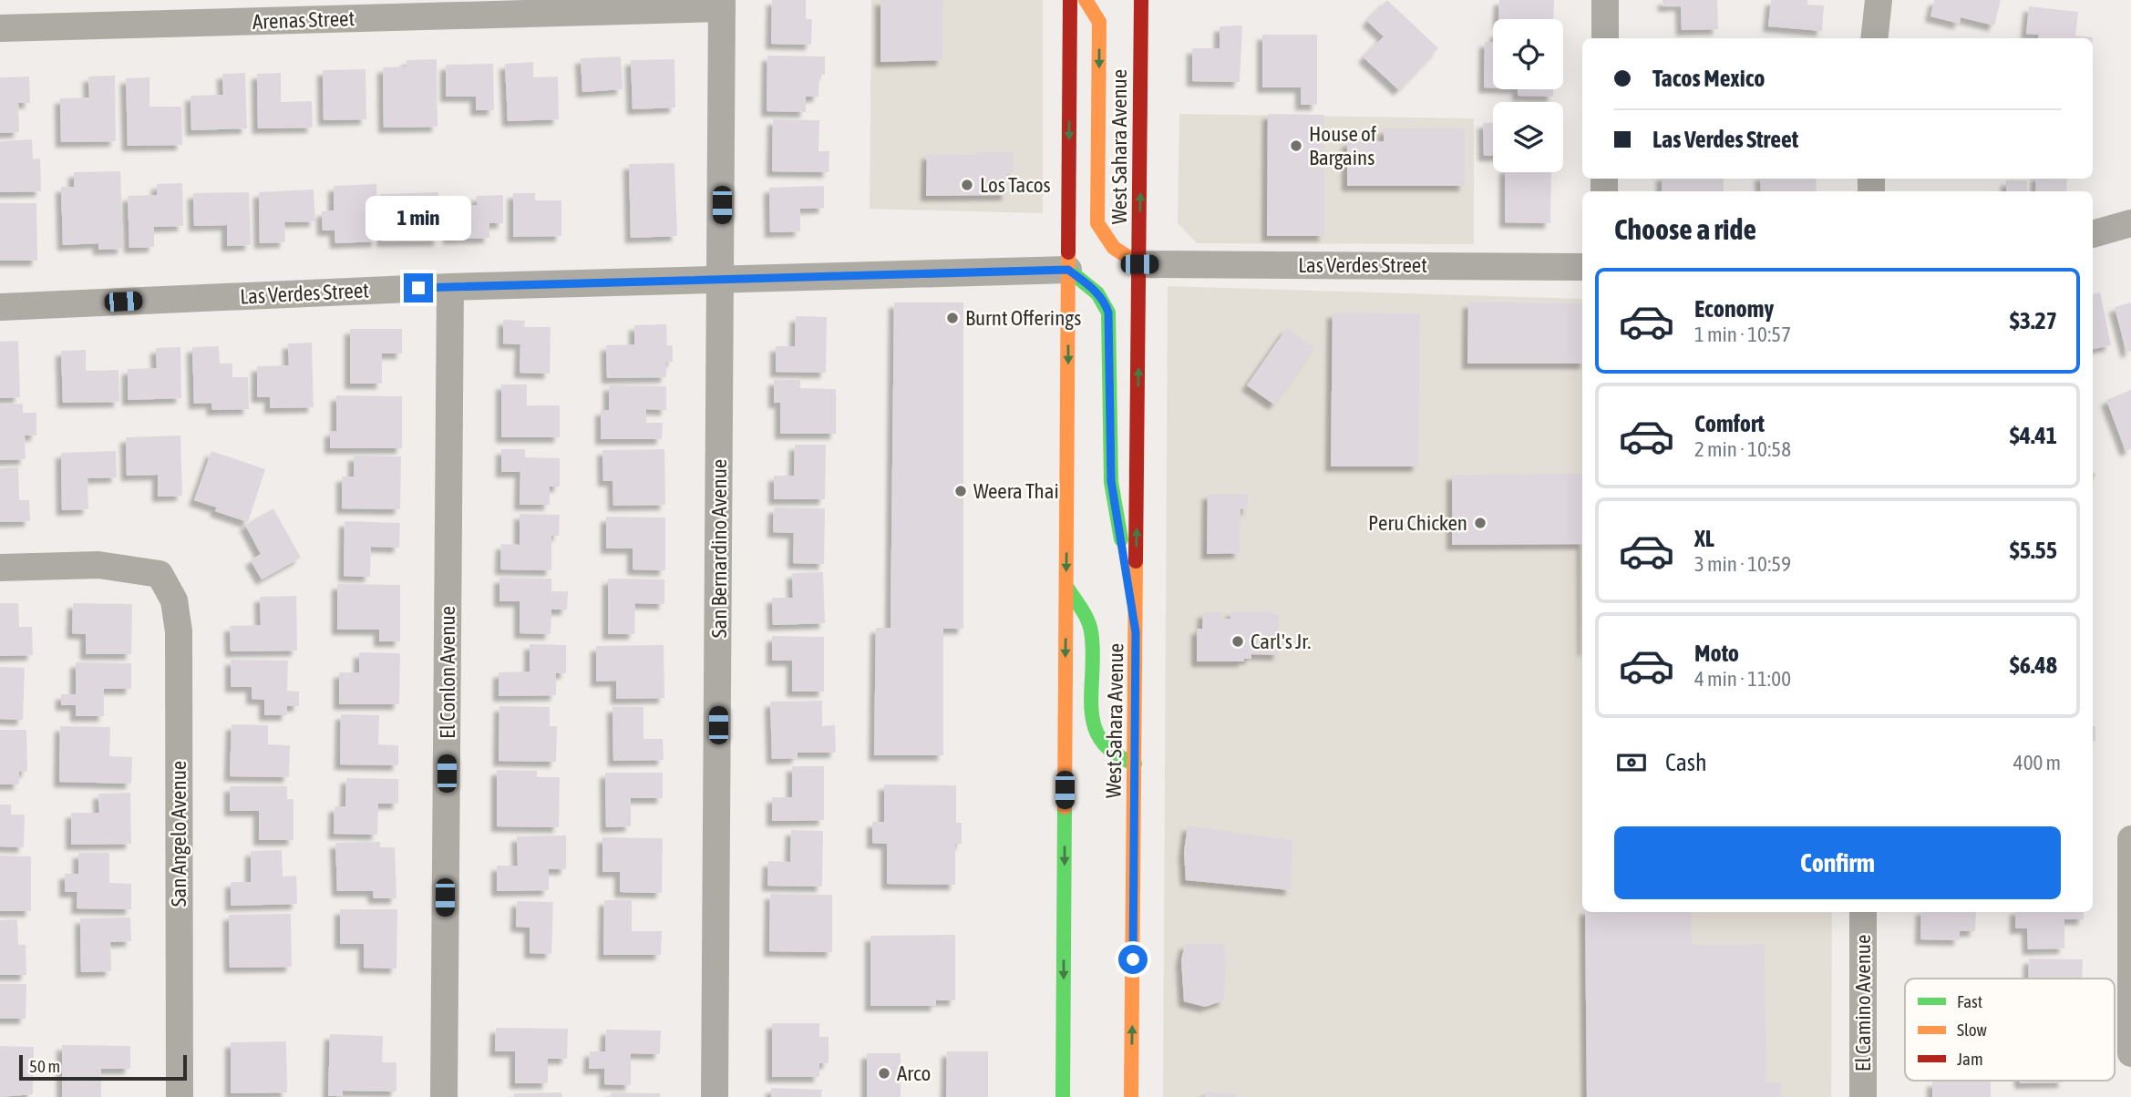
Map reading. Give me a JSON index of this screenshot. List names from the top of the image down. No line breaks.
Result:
{"streets":{"main road":["West Sahara Avenue"],"street":["Arenas Street","Las Verdes Street","San Bernardino Avenue","El Conlon Avenue","San Angelo Avenue","El Camino Avenue"]},"crossings":[["Arenas Street","San Bernardino Avenue"],["West Sahara Avenue","Las Verdes Street"],["Las Verdes Street","San Bernardino Avenue"],["Las Verdes Street","El Conlon Avenue"]],"places":["House of Bargains","Los Tacos","Burnt Offerings","Weera Thai","Peru Chicken","Carl's Jr.","Arco"],"legend":["Fast","Slow","Jam"],"scale_bar":"50 m","page":{"banner":["Tacos Mexico","Las Verdes Street"],"heading":"Choose a ride","bubble":"1 min","list":[{"name":"Economy","note":"1 min · 10:57","value":"$3.27"},{"name":"Comfort","note":"2 min · 10:58","value":"$4.41"},{"name":"XL","note":"3 min · 10:59","value":"$5.55"},{"name":"Moto","note":"4 min · 11:00","value":"$6.48"}],"pay":["Cash","400 m"],"buttons":"Confirm","scale":"50 m"}}
